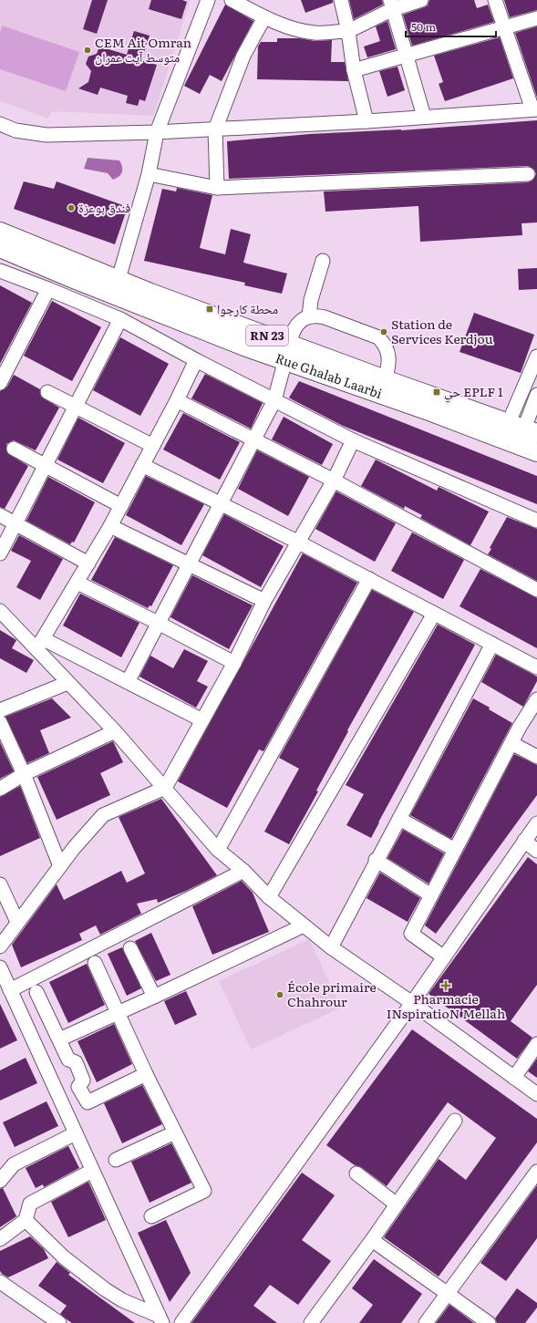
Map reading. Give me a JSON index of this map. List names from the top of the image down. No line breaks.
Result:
{"streets":{"main road":["RN 23","Rue Ghalab Laarbi"]},"places":{"other":["CEM Ait Omran متوسط آيت عمران","فندق بوعزة","Station de Services Kerdjou","École primaire Chahrour"],"transit":["محطة كارجوا","حي EPLF 1"],"health":["Pharmacie INspiratioN Mellah"]},"scale_bar":"50 m"}
